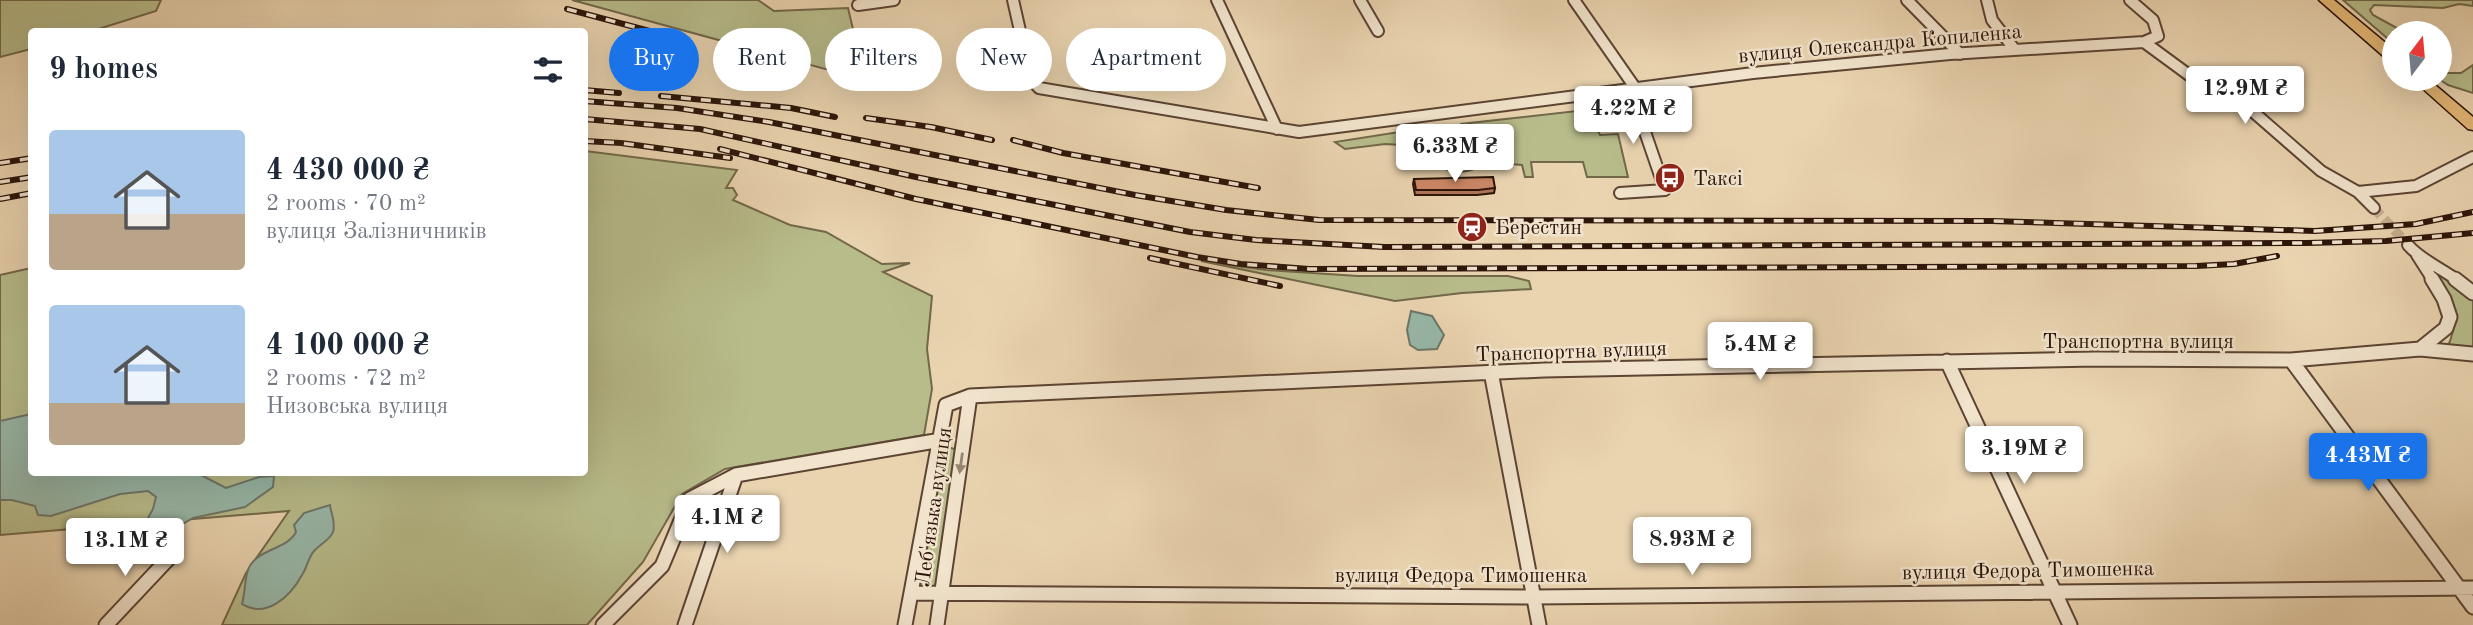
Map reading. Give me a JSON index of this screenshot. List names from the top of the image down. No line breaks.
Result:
{"streets":{"street":["вулиця Олександра Копиленка","Транспортна вулиця","Леб'язька вулиця","вулиця Федора Тимошенка"]},"crossings":[["Транспортна вулиця","Леб'язька вулиця"],["Леб'язька вулиця","вулиця Федора Тимошенка"]],"places":{"bus stop":["Таксі"],"station":["Берестин"]},"north":"top","page":{"chip":["Buy","Rent","Filters","New","Apartment"],"heading":"9 homes","price":["12.9M ₴","4.22M ₴","6.33M ₴","5.4M ₴","3.19M ₴","4.43M ₴","4.1M ₴","8.93M ₴","13.1M ₴"],"list":[{"name":"4 430 000 ₴","note":"2 rooms · 70 m² · вулиця Залізничників"},{"name":"4 100 000 ₴","note":"2 rooms · 72 m² · Низовська вулиця"}]}}
